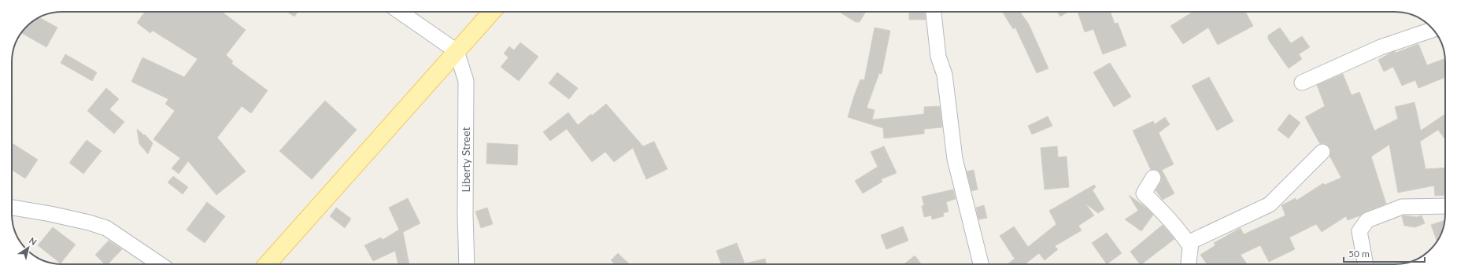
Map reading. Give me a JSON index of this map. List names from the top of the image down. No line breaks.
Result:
{"streets":{"street":["Liberty Street"]},"scale_bar":"50 m","north":"top right"}
